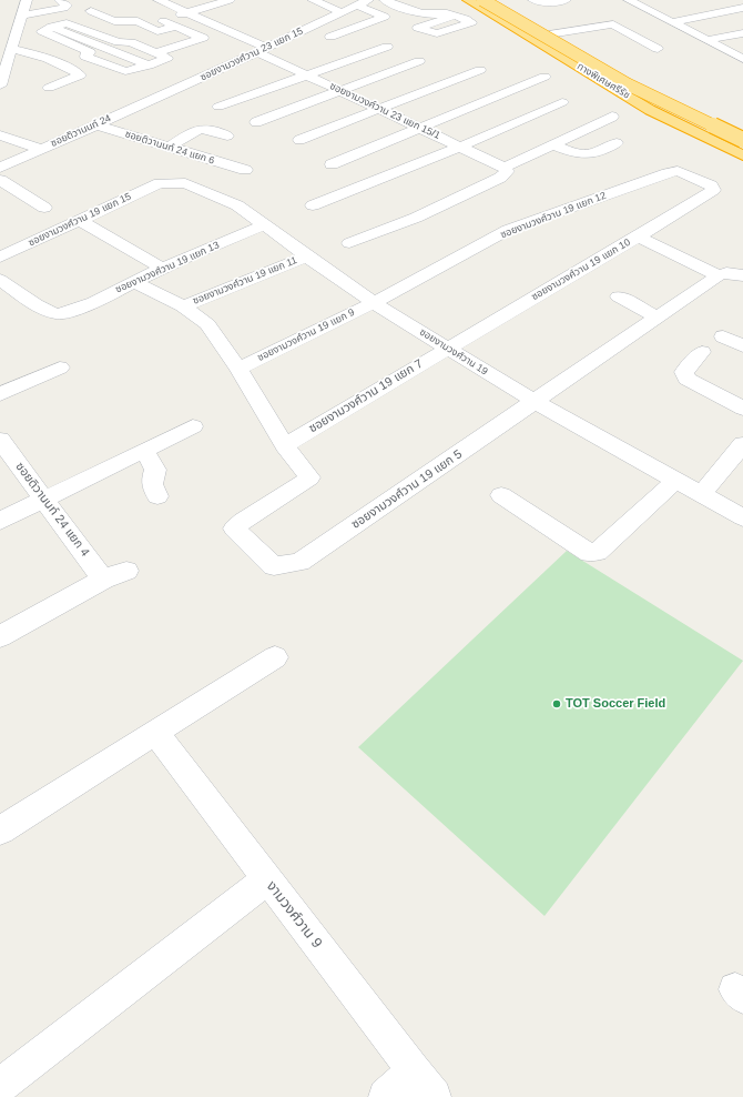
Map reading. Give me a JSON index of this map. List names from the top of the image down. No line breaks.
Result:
{"streets":{"highway":["ทางพิเศษศรีรัช"],"street":["ซอยงามวงศ์วาน 23 แยก 15","ซอยงามวงศ์วาน 23 แยก 15/1","ซอยติวานนท์ 24","ซอยติวานนท์ 24 แยก 6","ซอยงามวงศ์วาน 19 แยก 12","ซอยงามวงศ์วาน 19 แยก 15","ซอยงามวงศ์วาน 19 แยก 13","ซอยงามวงศ์วาน 19 แยก 10","ซอยงามวงศ์วาน 19 แยก 11","ซอยงามวงศ์วาน 19 แยก 9","ซอยงามวงศ์วาน 19","ซอยงามวงศ์วาน 19 แยก 7","ซอยงามวงศ์วาน 19 แยก 5","ซอยติวานนท์ 24 แยก 4","งามวงศ์วาน 9"]},"crossings":[["ซอยงามวงศ์วาน 23 แยก 15","ซอยงามวงศ์วาน 23 แยก 15/1"],["ซอยงามวงศ์วาน 23 แยก 15","ซอยติวานนท์ 24"],["ซอยติวานนท์ 24","ซอยติวานนท์ 24 แยก 6"],["ซอยงามวงศ์วาน 19 แยก 12","ซอยงามวงศ์วาน 19 แยก 10"],["ซอยงามวงศ์วาน 19 แยก 12","ซอยงามวงศ์วาน 19 แยก 9"],["ซอยงามวงศ์วาน 19 แยก 12","ซอยงามวงศ์วาน 19"],["ซอยงามวงศ์วาน 19 แยก 15","ซอยงามวงศ์วาน 19"],["ซอยงามวงศ์วาน 19 แยก 13","ซอยงามวงศ์วาน 19"],["ซอยงามวงศ์วาน 19 แยก 10","ซอยงามวงศ์วาน 19"],["ซอยงามวงศ์วาน 19 แยก 10","ซอยงามวงศ์วาน 19 แยก 7"],["ซอยงามวงศ์วาน 19 แยก 11","ซอยงามวงศ์วาน 19"],["ซอยงามวงศ์วาน 19 แยก 9","ซอยงามวงศ์วาน 19"],["ซอยงามวงศ์วาน 19","ซอยงามวงศ์วาน 19 แยก 7"],["ซอยงามวงศ์วาน 19","ซอยงามวงศ์วาน 19 แยก 5"],["ซอยงามวงศ์วาน 19 แยก 7","ซอยงามวงศ์วาน 19 แยก 5"]],"places":["TOT Soccer Field"]}
